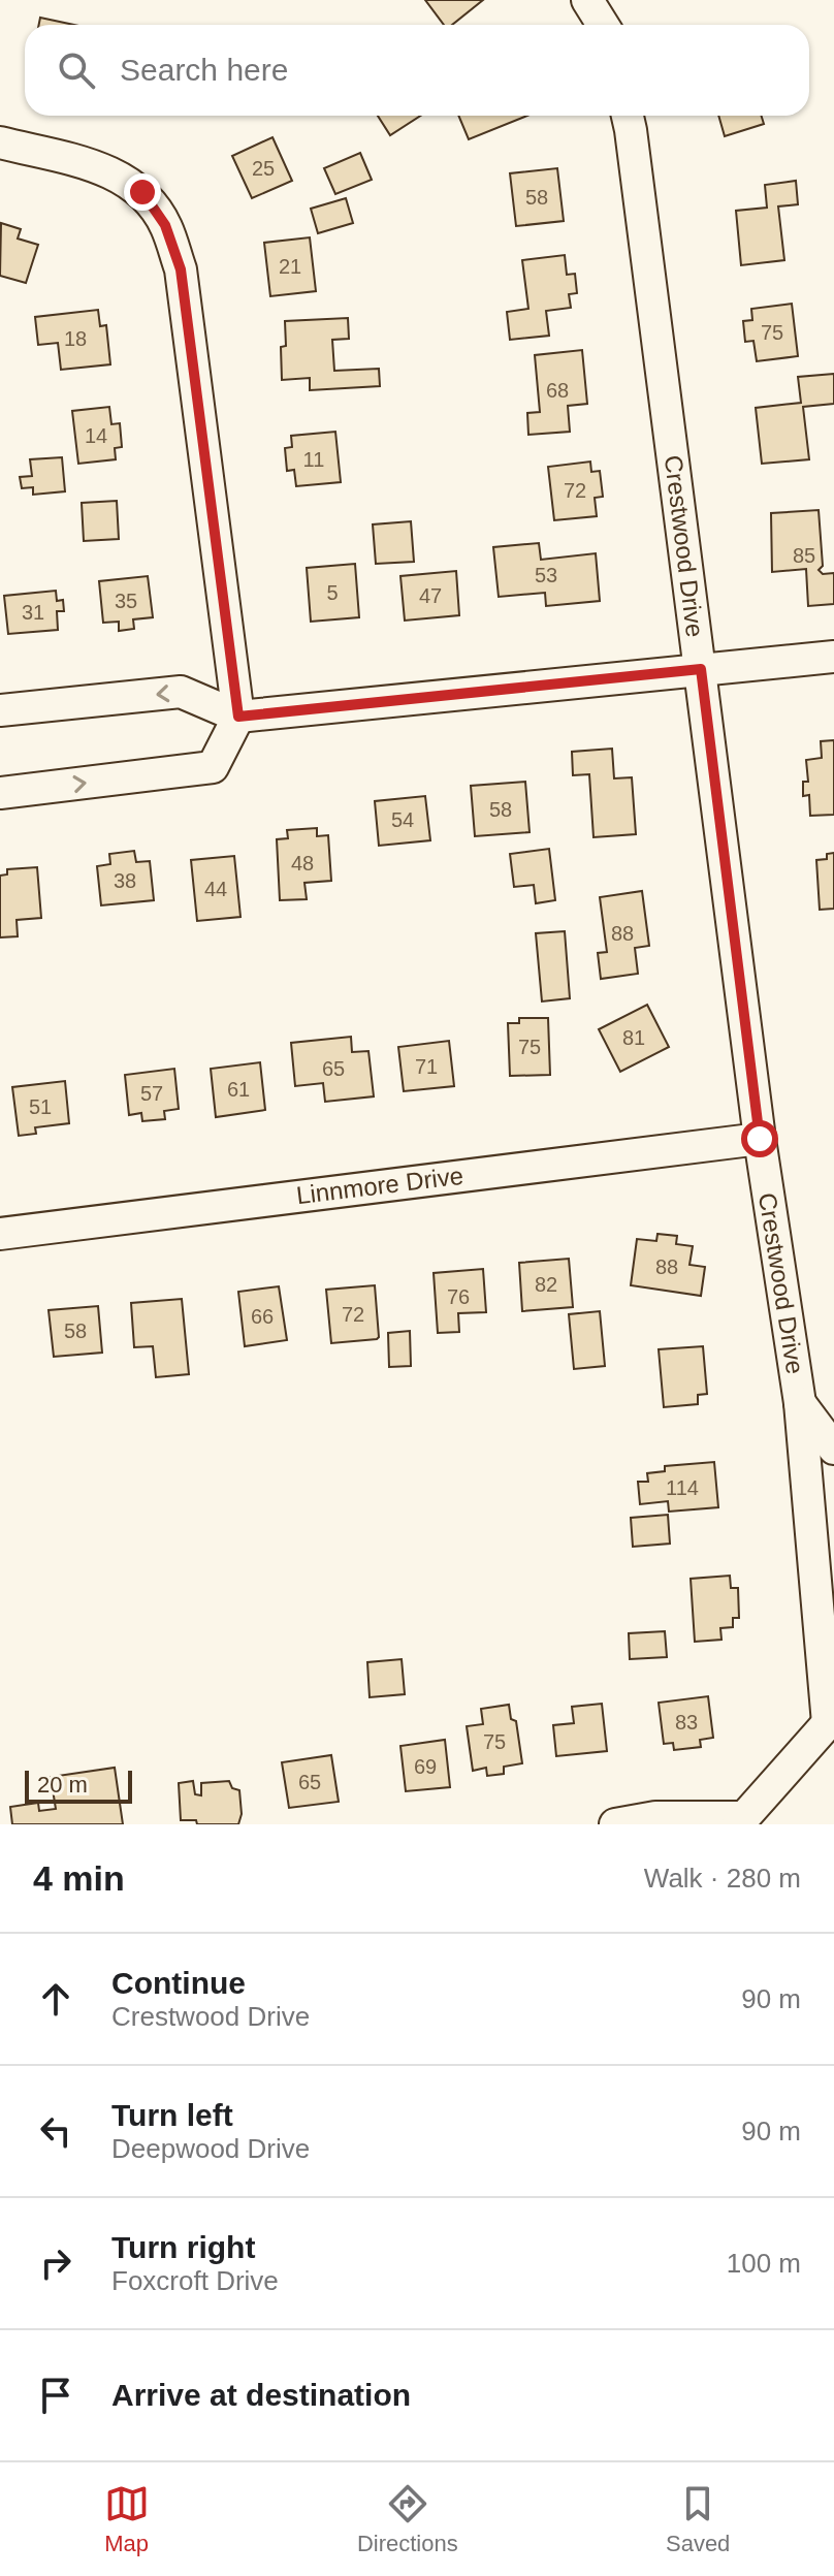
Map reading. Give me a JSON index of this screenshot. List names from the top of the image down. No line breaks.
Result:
{"streets":{"street":["Crestwood Drive","Linnmore Drive"]},"crossings":[["Crestwood Drive","Linnmore Drive"]],"house_numbers":["25","58","21","75","18","68","14","11","72","85","53","5","47","35","31","58","54","48","38","44","88","81","75","71","65","61","57","51","88","82","76","72","66","58","114","83","75","69","65"],"scale_bar":"20 m","page":{"search":"Search here","scale":"20 m","heading":["4 min","Walk · 280 m"],"list":[["Continue","Crestwood Drive","90 m"],["Turn left","Deepwood Drive","90 m"],["Turn right","Foxcroft Drive","100 m"],"Arrive at destination"],"nav":["Map","Directions","Saved"]}}
